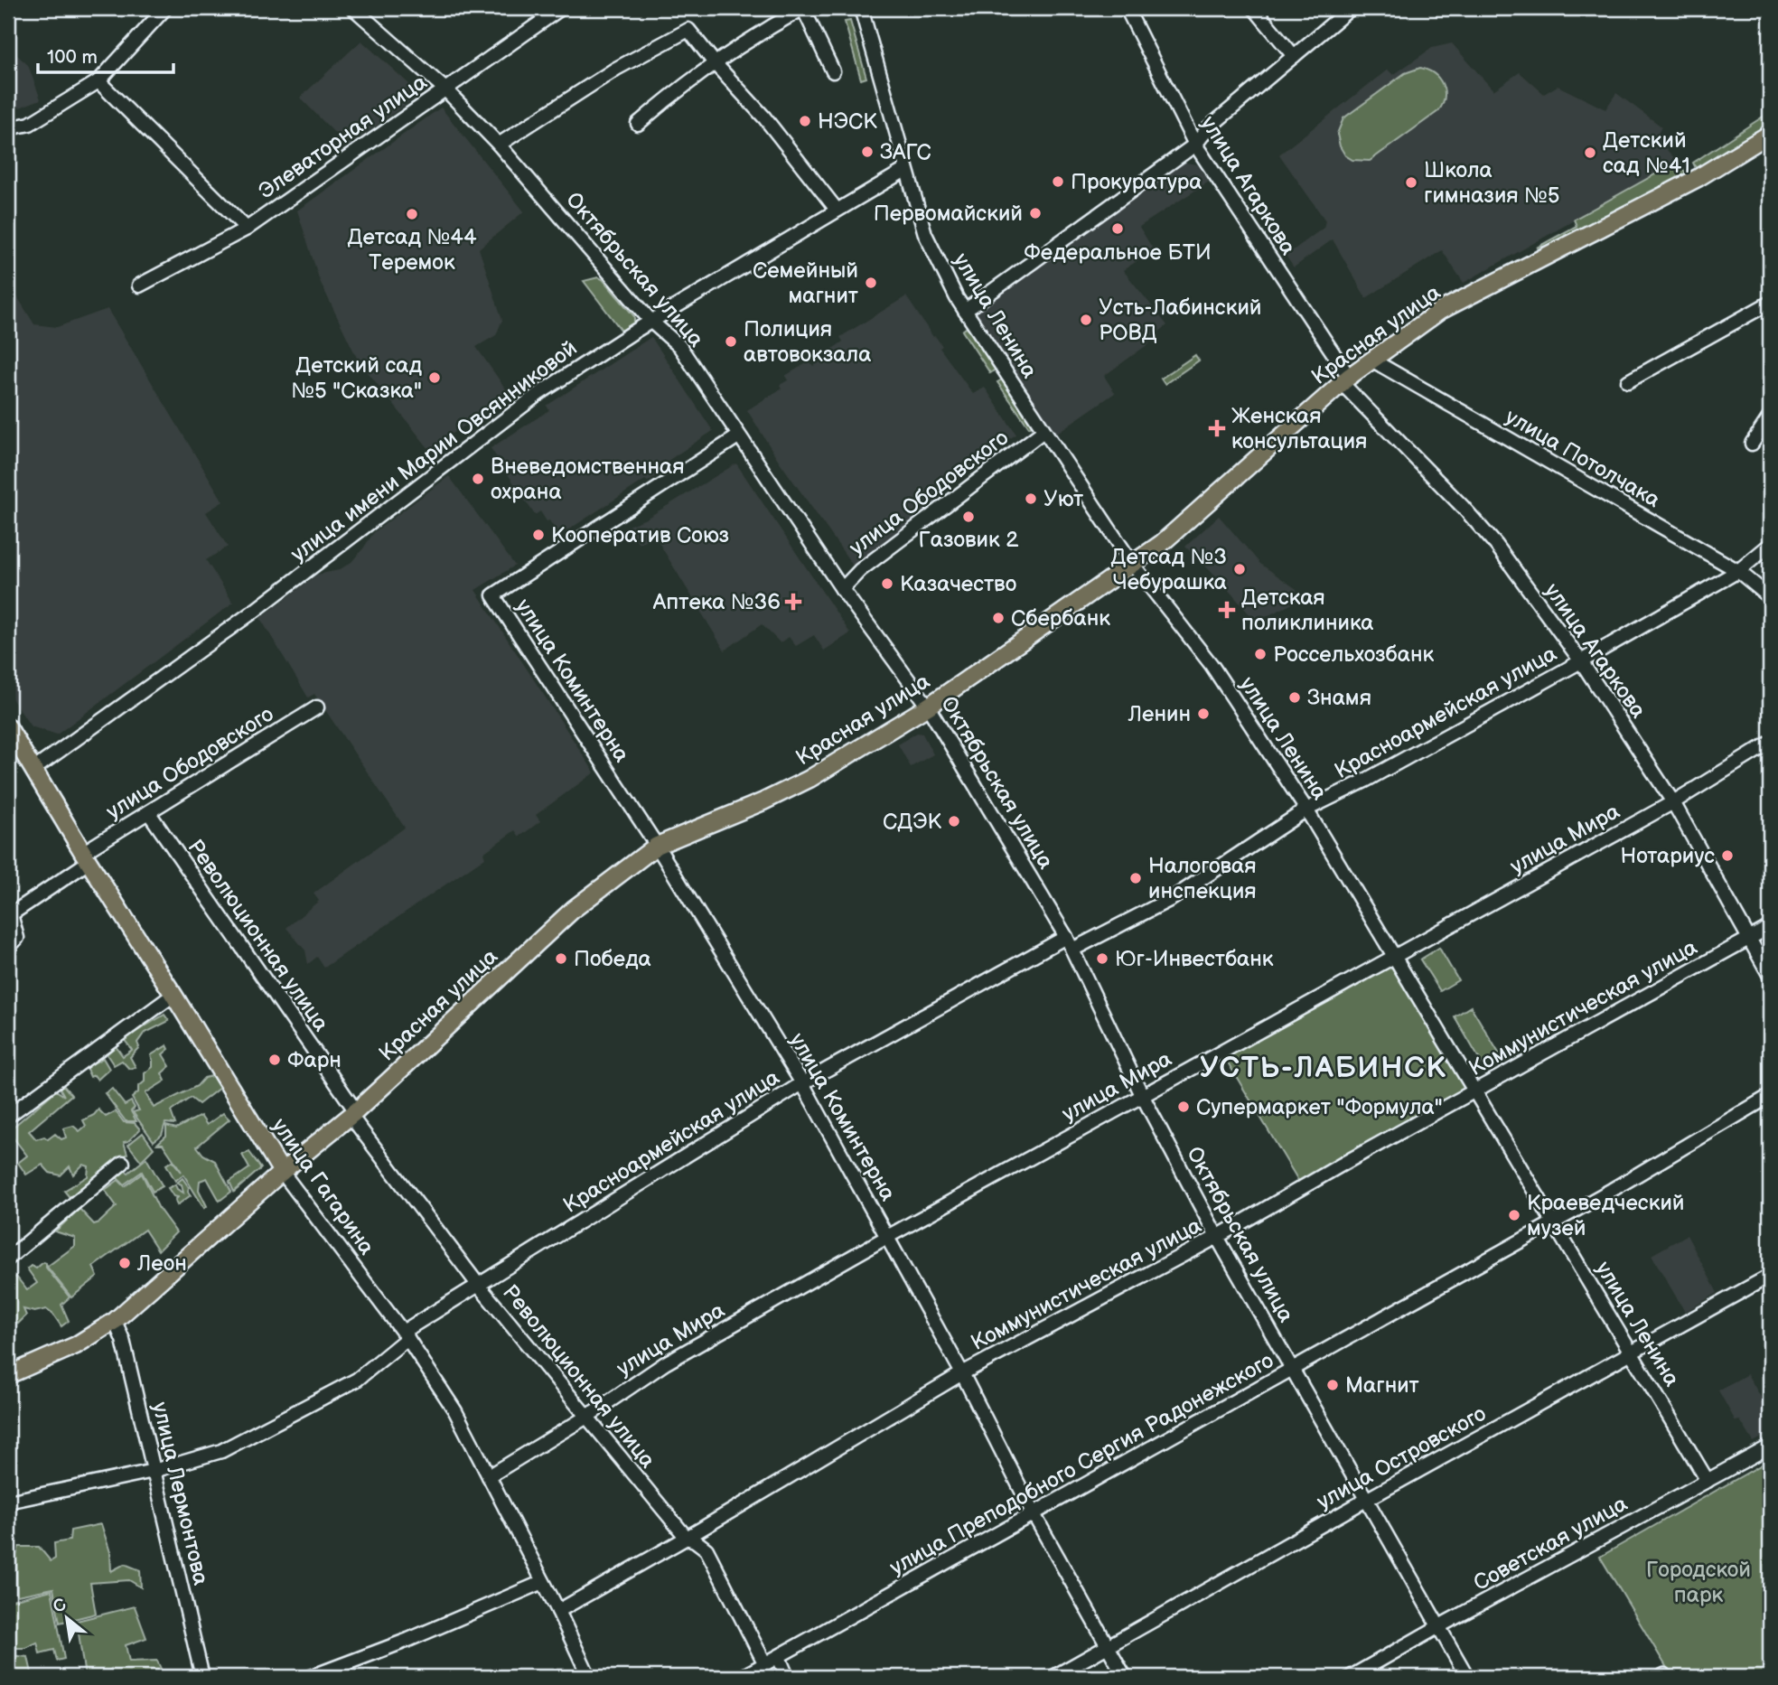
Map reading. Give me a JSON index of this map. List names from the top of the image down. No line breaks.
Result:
{"streets":{"main road":["Красная улица","улица Гагарина"],"street":["Элеваторная улица","улица Агаркова","Октябрьская улица","улица Ленина","улица имени Марии Овсянниковой","улица Потолчака","улица Ободовского","улица Коминтерна","Красноармейская улица","улица Мира","Революционная улица","Коммунистическая улица","улица Островского","улица Преподобного Сергия Радонежского","улица Лермонтова","Советская улица"]},"crossings":[["Элеваторная улица","Октябрьская улица"],["улица Агаркова","Красная улица"],["улица Агаркова","Красноармейская улица"],["улица Агаркова","улица Мира"],["улица Агаркова","Коммунистическая улица"],["Октябрьская улица","Красная улица"],["Октябрьская улица","улица имени Марии Овсянниковой"],["Октябрьская улица","улица Ободовского"],["Октябрьская улица","улица Коминтерна"],["Октябрьская улица","Красноармейская улица"],["Октябрьская улица","улица Мира"],["Октябрьская улица","Коммунистическая улица"],["Октябрьская улица","улица Островского"],["Октябрьская улица","улица Преподобного Сергия Радонежского"],["Октябрьская улица","Советская улица"],["улица Ленина","Красная улица"],["улица Ленина","улица имени Марии Овсянниковой"],["улица Ленина","улица Ободовского"],["улица Ленина","Красноармейская улица"],["улица Ленина","улица Мира"],["улица Ленина","Коммунистическая улица"],["улица Ленина","улица Островского"],["улица Ленина","улица Преподобного Сергия Радонежского"],["улица Ленина","Советская улица"],["Красная улица","улица Потолчака"],["Красная улица","улица Коминтерна"],["Красная улица","Революционная улица"],["Красная улица","улица Гагарина"],["Красная улица","улица Лермонтова"],["улица имени Марии Овсянниковой","улица Гагарина"],["улица Потолчака","Красноармейская улица"],["улица Ободовского","Революционная улица"],["улица Ободовского","улица Гагарина"],["улица Коминтерна","Красноармейская улица"],["улица Коминтерна","улица Мира"],["улица Коминтерна","Коммунистическая улица"],["улица Коминтерна","улица Островского"],["улица Коминтерна","улица Преподобного Сергия Радонежского"],["Красноармейская улица","Революционная улица"],["Красноармейская улица","улица Гагарина"],["Красноармейская улица","улица Лермонтова"],["улица Мира","Революционная улица"],["улица Мира","улица Гагарина"],["Революционная улица","Коммунистическая улица"],["Революционная улица","улица Преподобного Сергия Радонежского"],["Коммунистическая улица","улица Гагарина"]],"districts":["УСТЬ-ЛАБИНСК"],"parks":["Городской парк"],"places":{"other":["НЭСК","ЗАГС","Детский сад №41","Прокуратура","Школа гимназия №5","Первомайский","Детсад №44 Теремок","Федеральное БТИ","Семейный магнит","Усть-Лабинский РОВД","Полиция автовокзала","Детский сад №5 \"Сказка\"","Вневедомственная охрана","Уют","Газовик 2","Кооператив Союз","Детсад №3 Чебурашка","Казачество","Сбербанк","Россельхозбанк","Знамя","Ленин","СДЭК","Нотариус","Налоговая инспекция","Победа","Юг-Инвестбанк","Фарн","Супермаркет \"Формула\"","Краеведческий музей","Леон","Магнит"],"health":["Женская консультация","Аптека №36","Детская поликлиника"]},"scale_bar":"100 m","north":"top left"}
